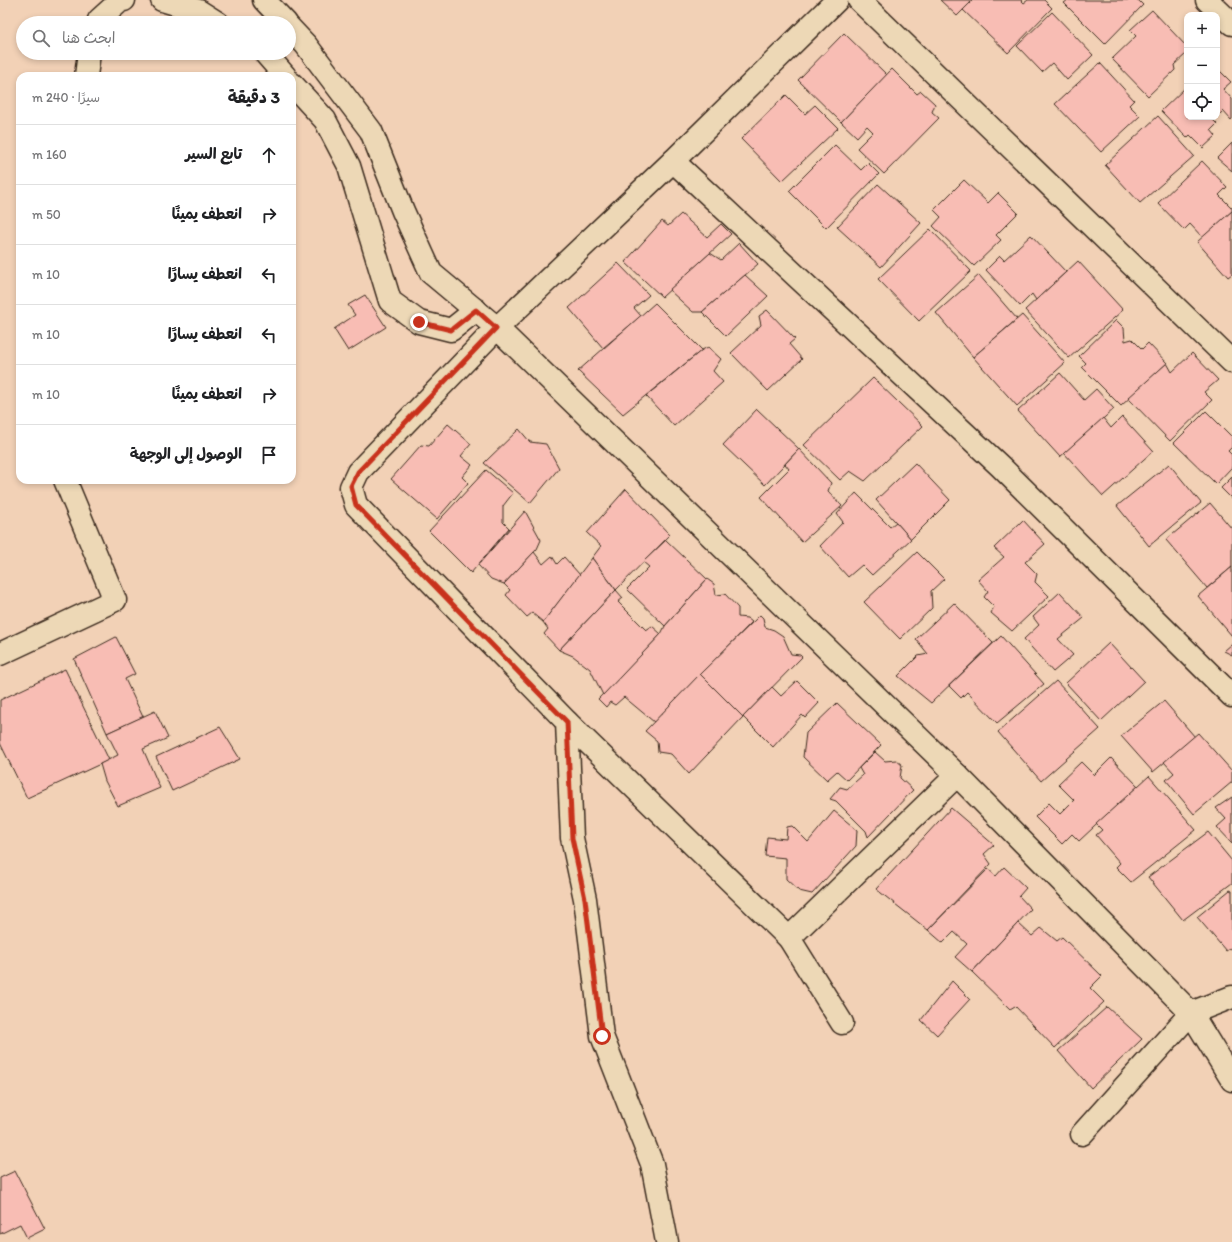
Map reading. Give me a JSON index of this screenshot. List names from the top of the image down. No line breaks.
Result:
{"page":{"map_buttons":["+","−"],"search":"ابحث هنا","heading":["3 دقيقة","سيرًا · 240 m"],"list":[["تابع السير","160 m"],["انعطف يمينًا","50 m"],["انعطف يسارًا","10 m"],["انعطف يسارًا","10 m"],["انعطف يمينًا","10 m"],"الوصول إلى الوجهة"]}}
